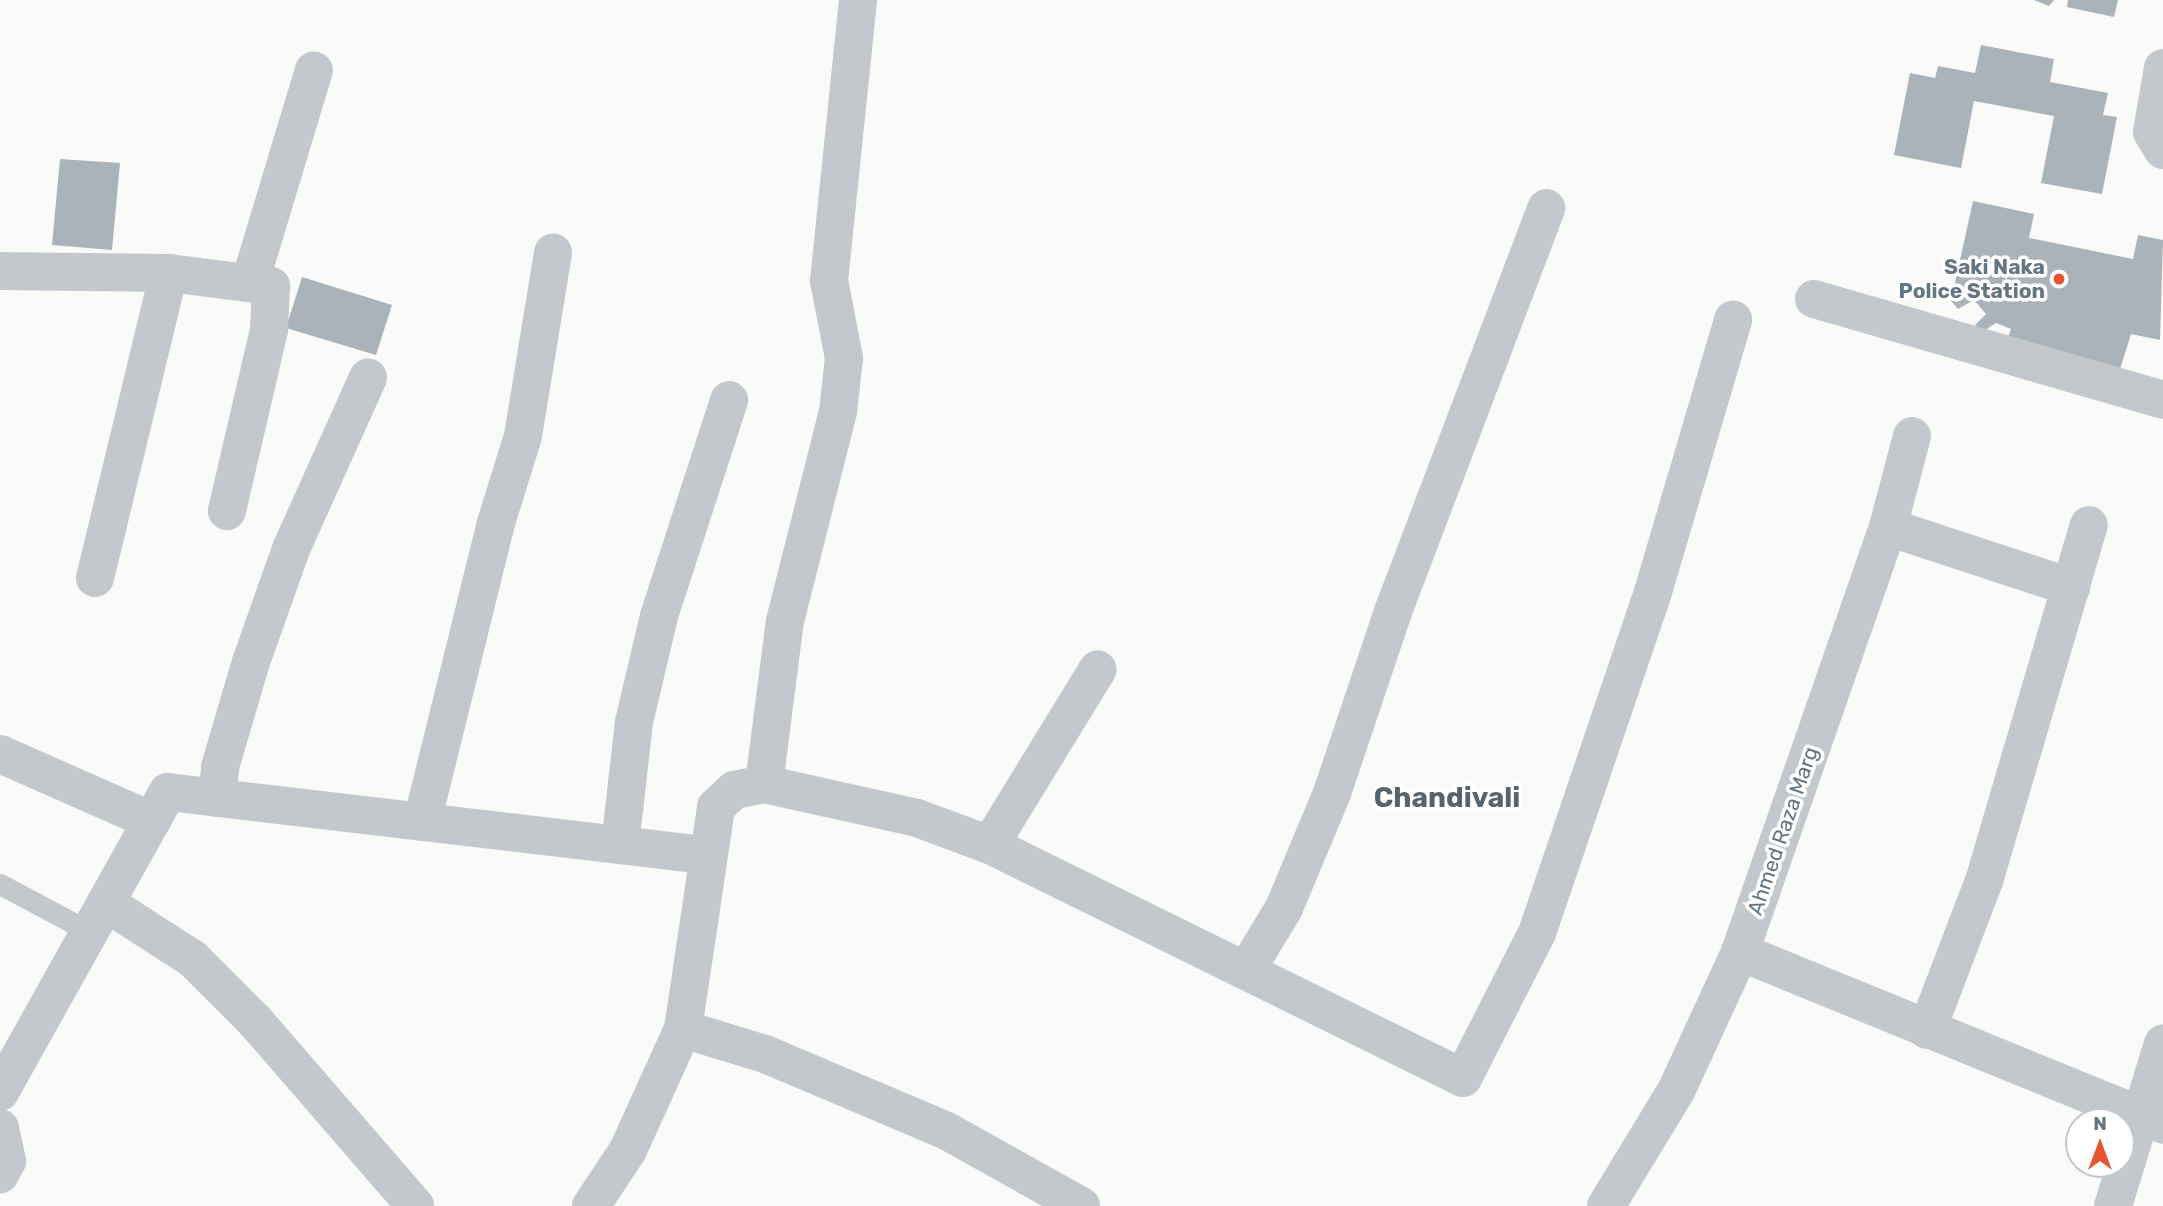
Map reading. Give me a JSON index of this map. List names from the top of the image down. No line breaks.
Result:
{"streets":{"street":["Ahmed Raza Marg"]},"districts":["Chandivali"],"places":["Saki Naka Police Station"],"north":"top"}
